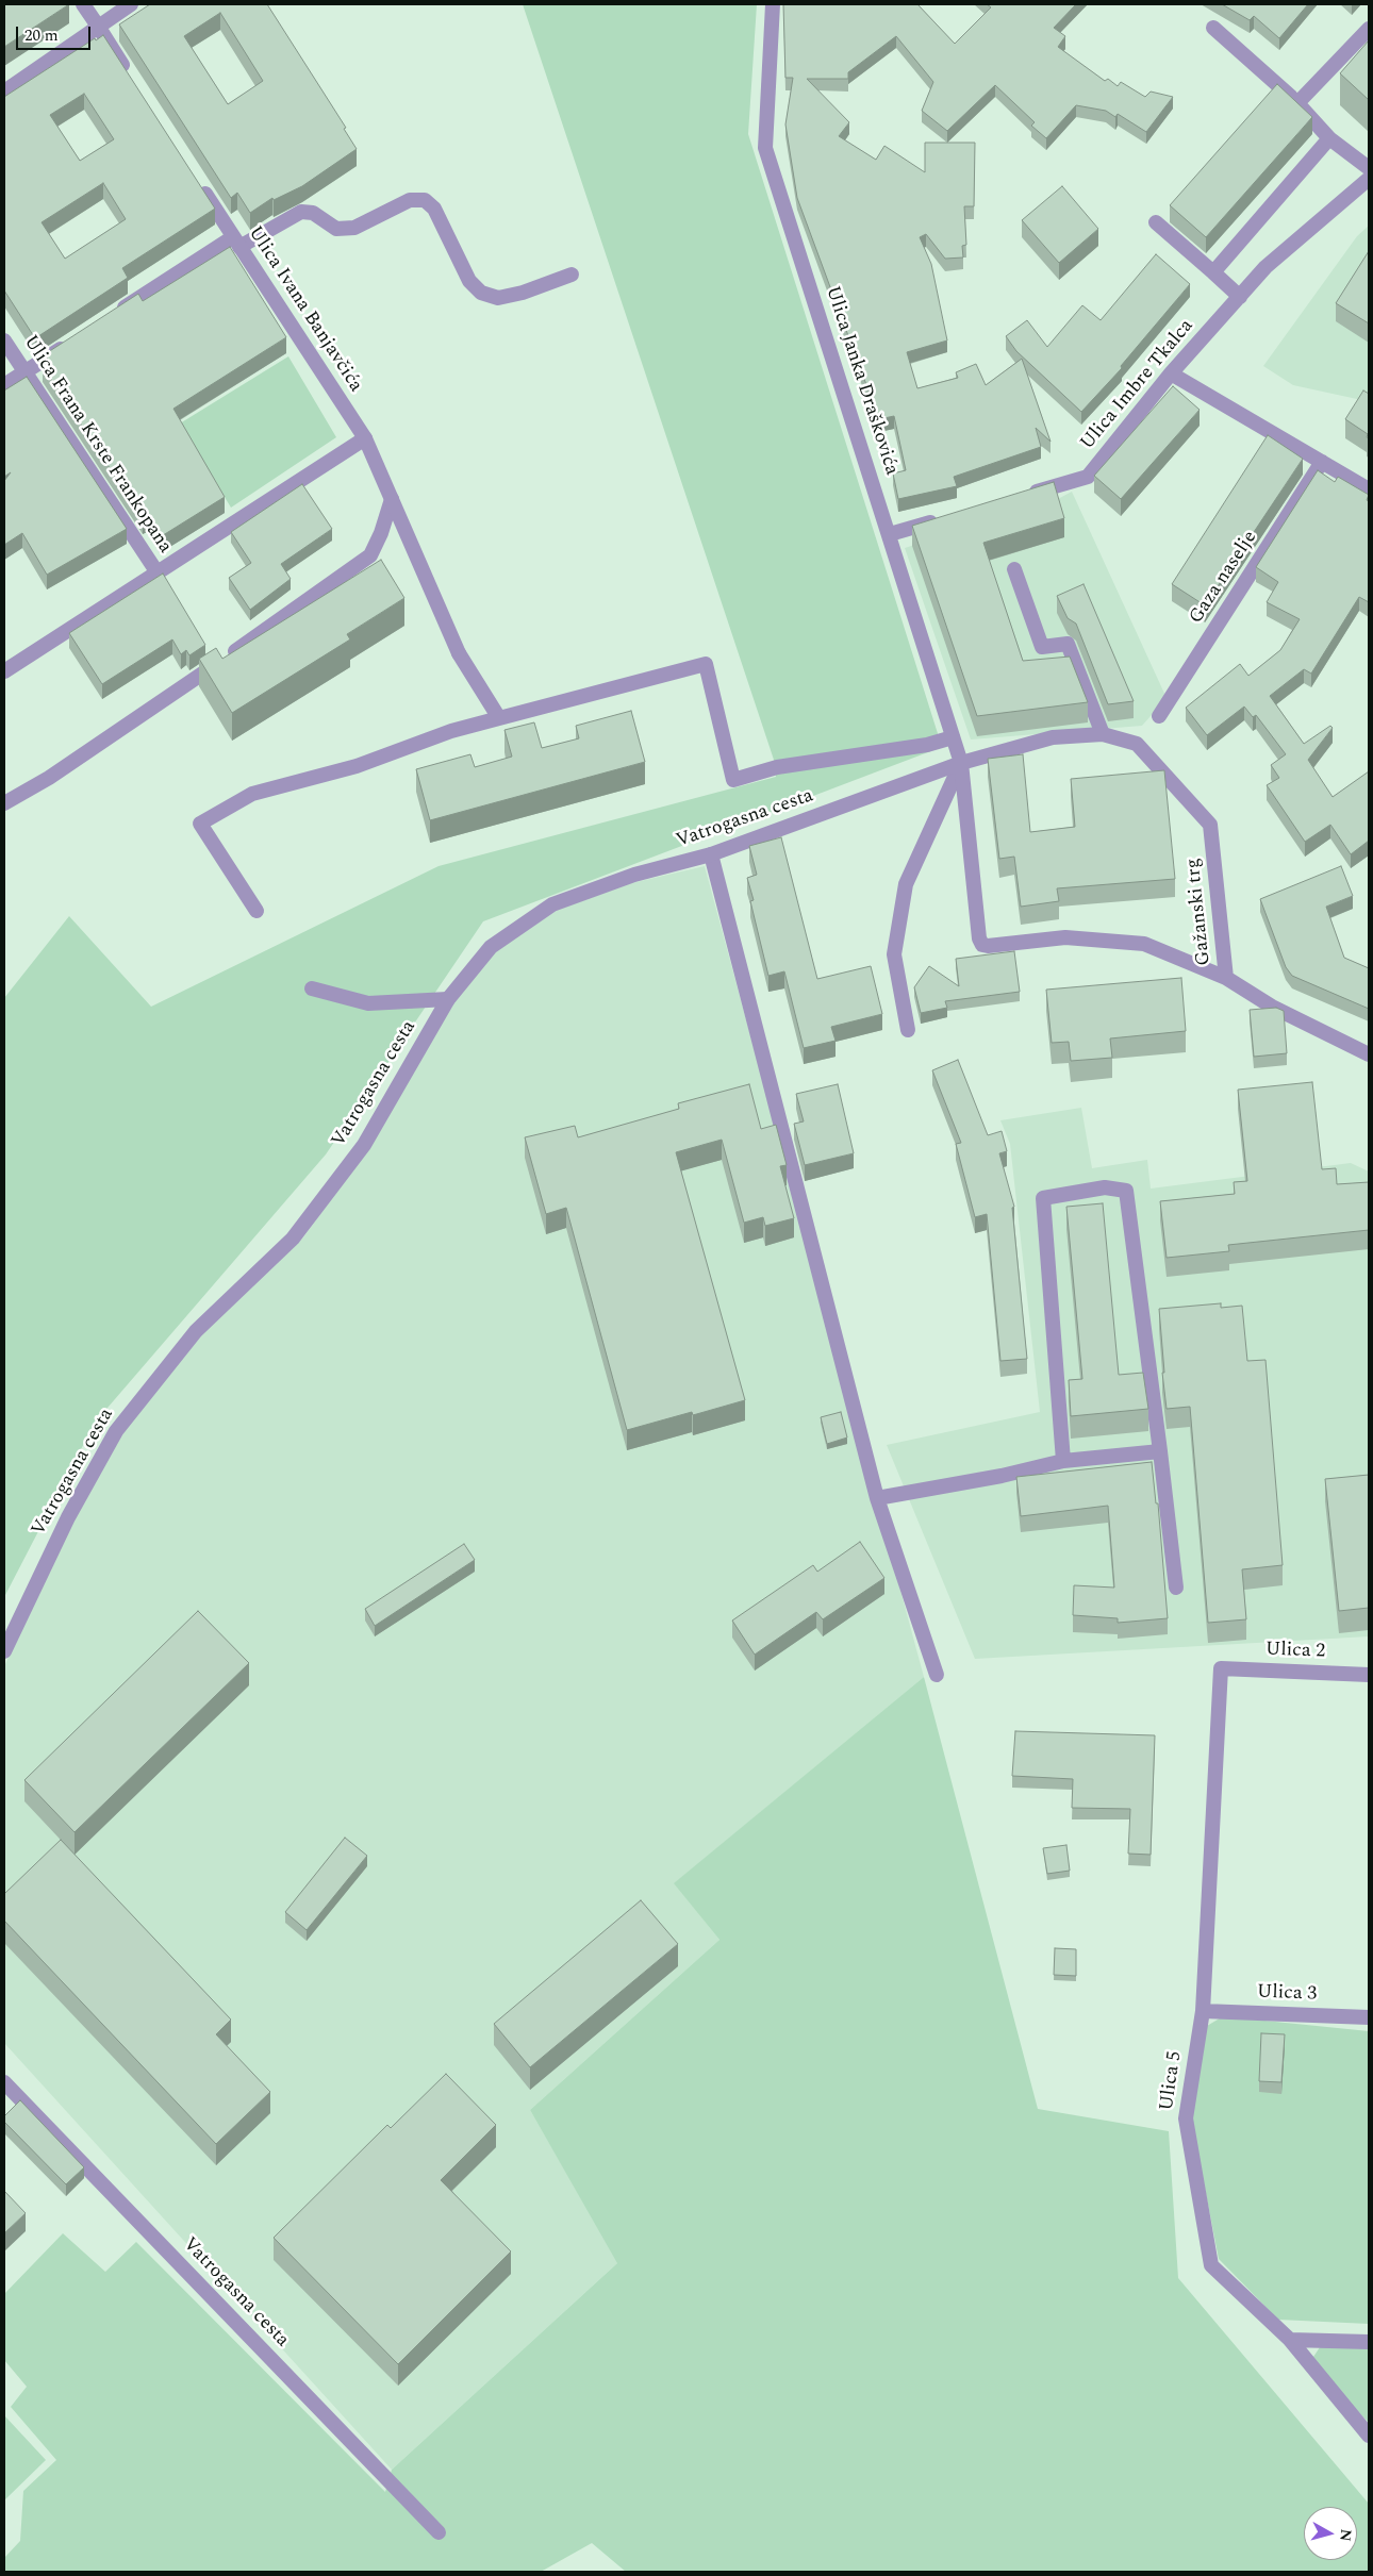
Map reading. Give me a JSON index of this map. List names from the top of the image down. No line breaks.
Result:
{"streets":{"street":["Ulica Ivana Banjavčića","Ulica Janka Draškovića","Ulica Imbre Tkalca","Ulica Frana Krste Frankopana","Gaza naselje","Vatrogasna cesta","Gažanski trg","Ulica 2","Ulica 3","Ulica 5"]},"crossings":[["Ulica Janka Draškovića","Vatrogasna cesta"],["Ulica Janka Draškovića","Gažanski trg"],["Vatrogasna cesta","Gažanski trg"],["Ulica 2","Ulica 5"],["Ulica 3","Ulica 5"]],"scale_bar":"20 m","north":"right"}
